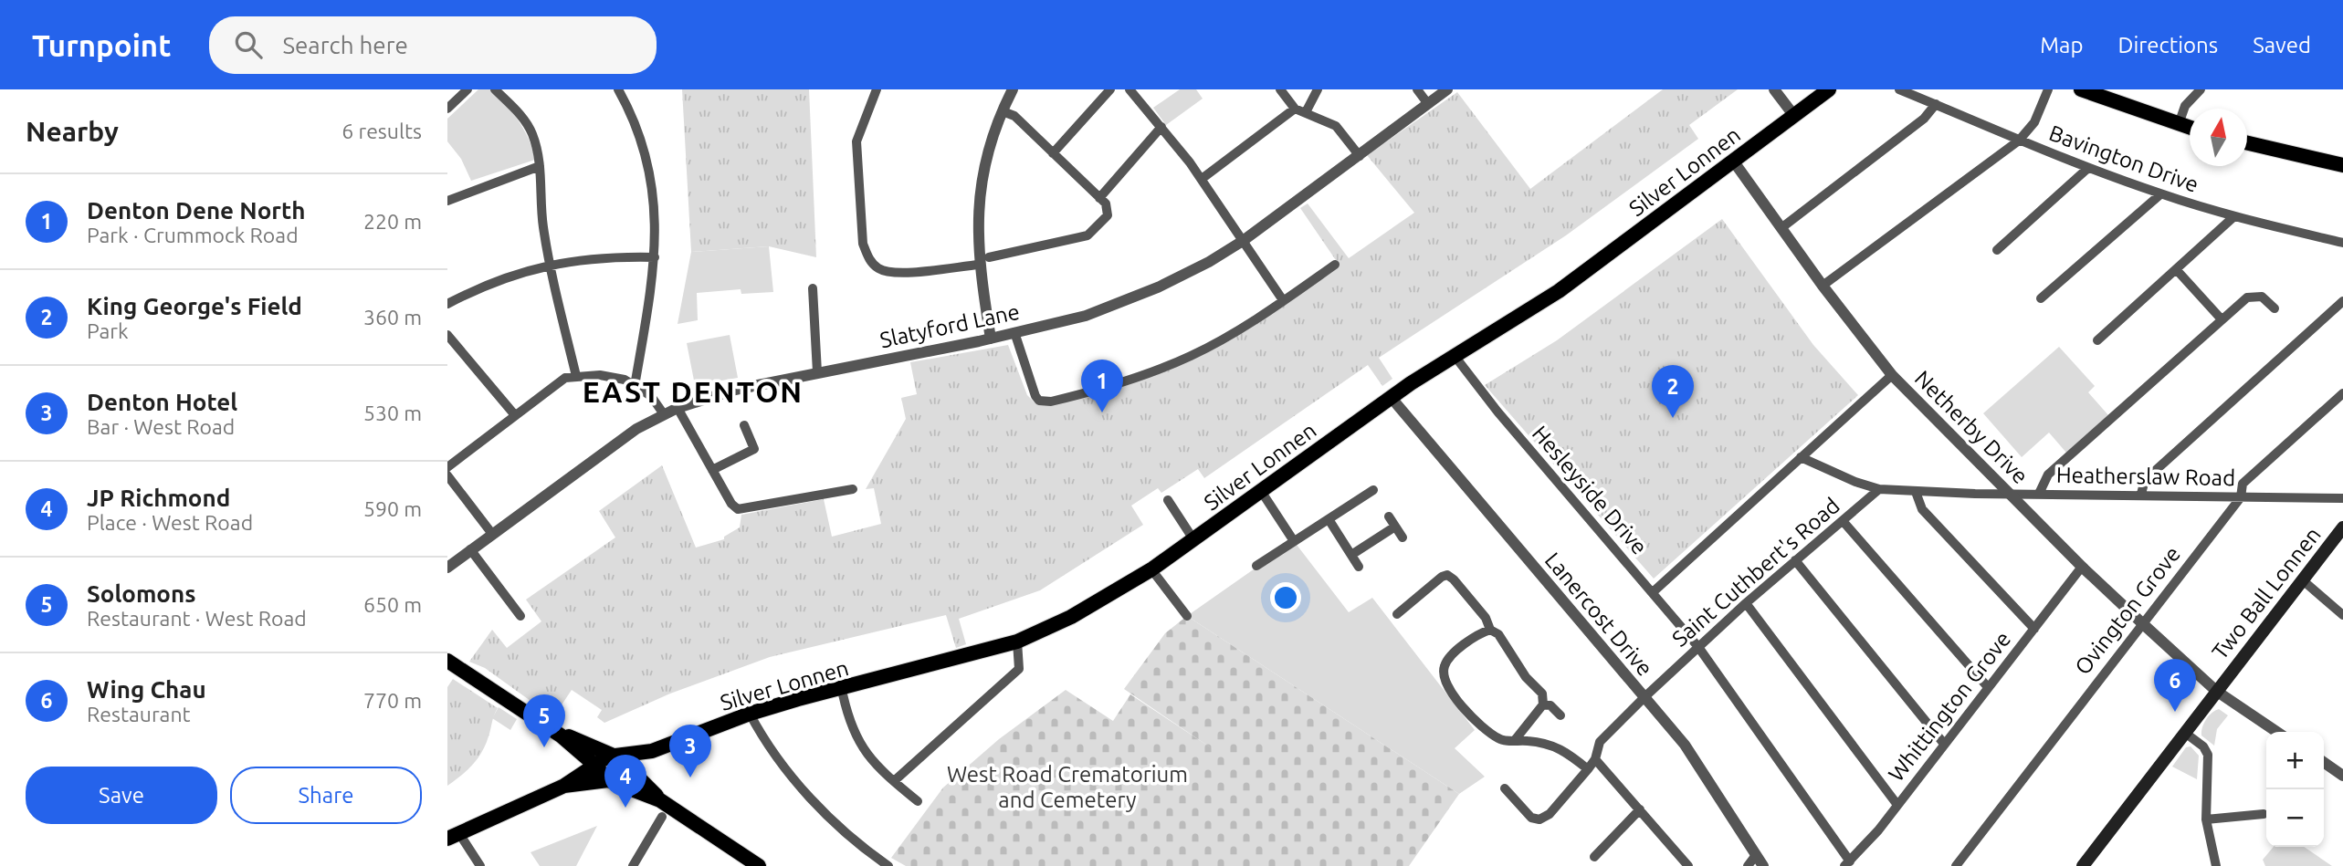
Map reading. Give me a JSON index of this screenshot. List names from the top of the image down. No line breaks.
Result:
{"streets":{"main road":["Silver Lonnen","Two Ball Lonnen"],"street":["Bavington Drive","Slatyford Lane","Netherby Drive","Heatherslaw Road","Hesleyside Drive","Saint Cuthbert's Road","Ovington Grove","Lanercost Drive","Whittington Grove"]},"crossings":[["Silver Lonnen","Netherby Drive"],["Silver Lonnen","Hesleyside Drive"],["Silver Lonnen","Lanercost Drive"],["Netherby Drive","Heatherslaw Road"],["Netherby Drive","Two Ball Lonnen"],["Netherby Drive","Ovington Grove"],["Netherby Drive","Whittington Grove"],["Heatherslaw Road","Saint Cuthbert's Road"],["Heatherslaw Road","Ovington Grove"],["Hesleyside Drive","Saint Cuthbert's Road"],["Hesleyside Drive","Whittington Grove"],["Saint Cuthbert's Road","Lanercost Drive"]],"districts":["EAST DENTON"],"parks":["West Road Crematorium and Cemetery"],"north":"top","page":{"header":"Turnpoint","search":"Search here","nav":["Map","Directions","Saved"],"heading":["Nearby","6 results"],"list":[{"mark":"1","name":"Denton Dene North","note":"Park · Crummock Road","value":"220 m"},{"mark":"2","name":"King George's Field","note":"Park","value":"360 m"},{"mark":"3","name":"Denton Hotel","note":"Bar · West Road","value":"530 m"},{"mark":"4","name":"JP Richmond","note":"Place · West Road","value":"590 m"},{"mark":"5","name":"Solomons","note":"Restaurant · West Road","value":"650 m"},{"mark":"6","name":"Wing Chau","note":"Restaurant","value":"770 m"}],"pins":["1","2","6","5","3","4"],"map_buttons":["+","−"],"buttons":["Save","Share"]}}
